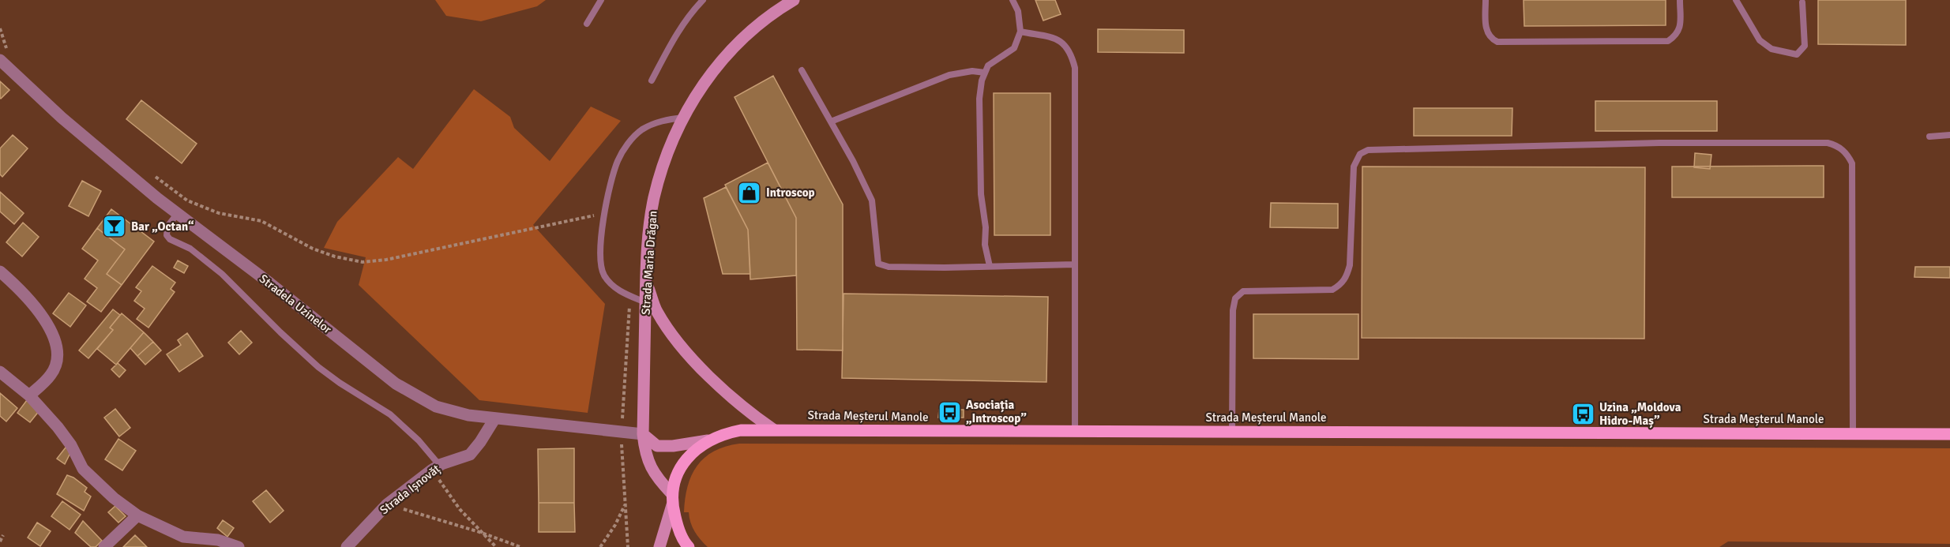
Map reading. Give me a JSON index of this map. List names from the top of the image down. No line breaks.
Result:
{"streets":{"main road":["Strada Maria Drăgan","Strada Meșterul Manole"],"street":["Stradela Uzinelor","Strada Ișnovăț"]},"crossings":[["Strada Maria Drăgan","Stradela Uzinelor"],["Strada Maria Drăgan","Strada Meșterul Manole"],["Stradela Uzinelor","Strada Ișnovăț"]],"places":{"shop":["Introscop"],"bar":["Bar „Octan“"],"bus stop":["Asociația „Introscop”","Uzina „Moldova Hidro-Maș”"]}}
